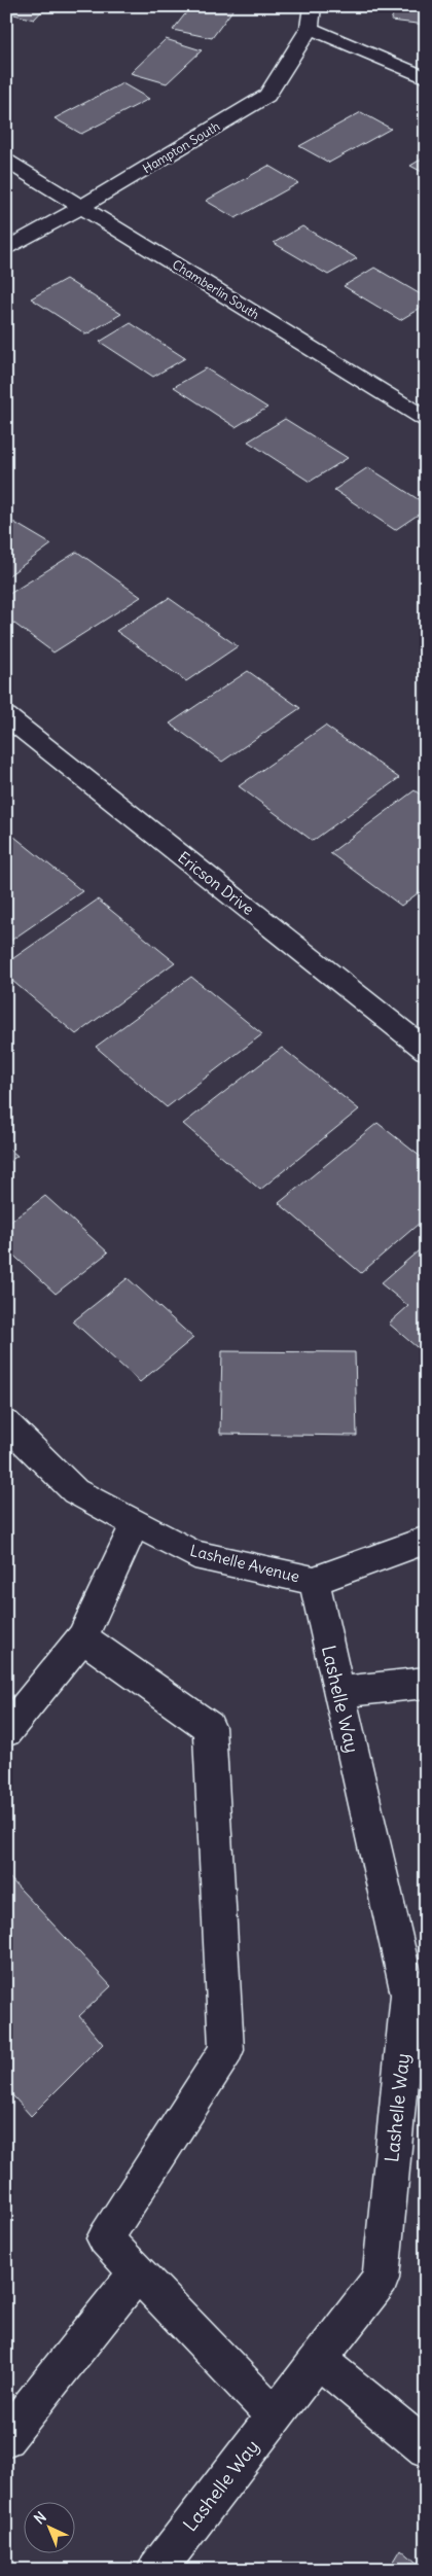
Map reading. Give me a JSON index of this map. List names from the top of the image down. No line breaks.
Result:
{"streets":{"street":["Hampton South","Chamberlin South","Ericson Drive","Lashelle Avenue","Lashelle Way"]},"crossings":[["Hampton South","Chamberlin South"],["Lashelle Avenue","Lashelle Way"]],"north":"top left"}
